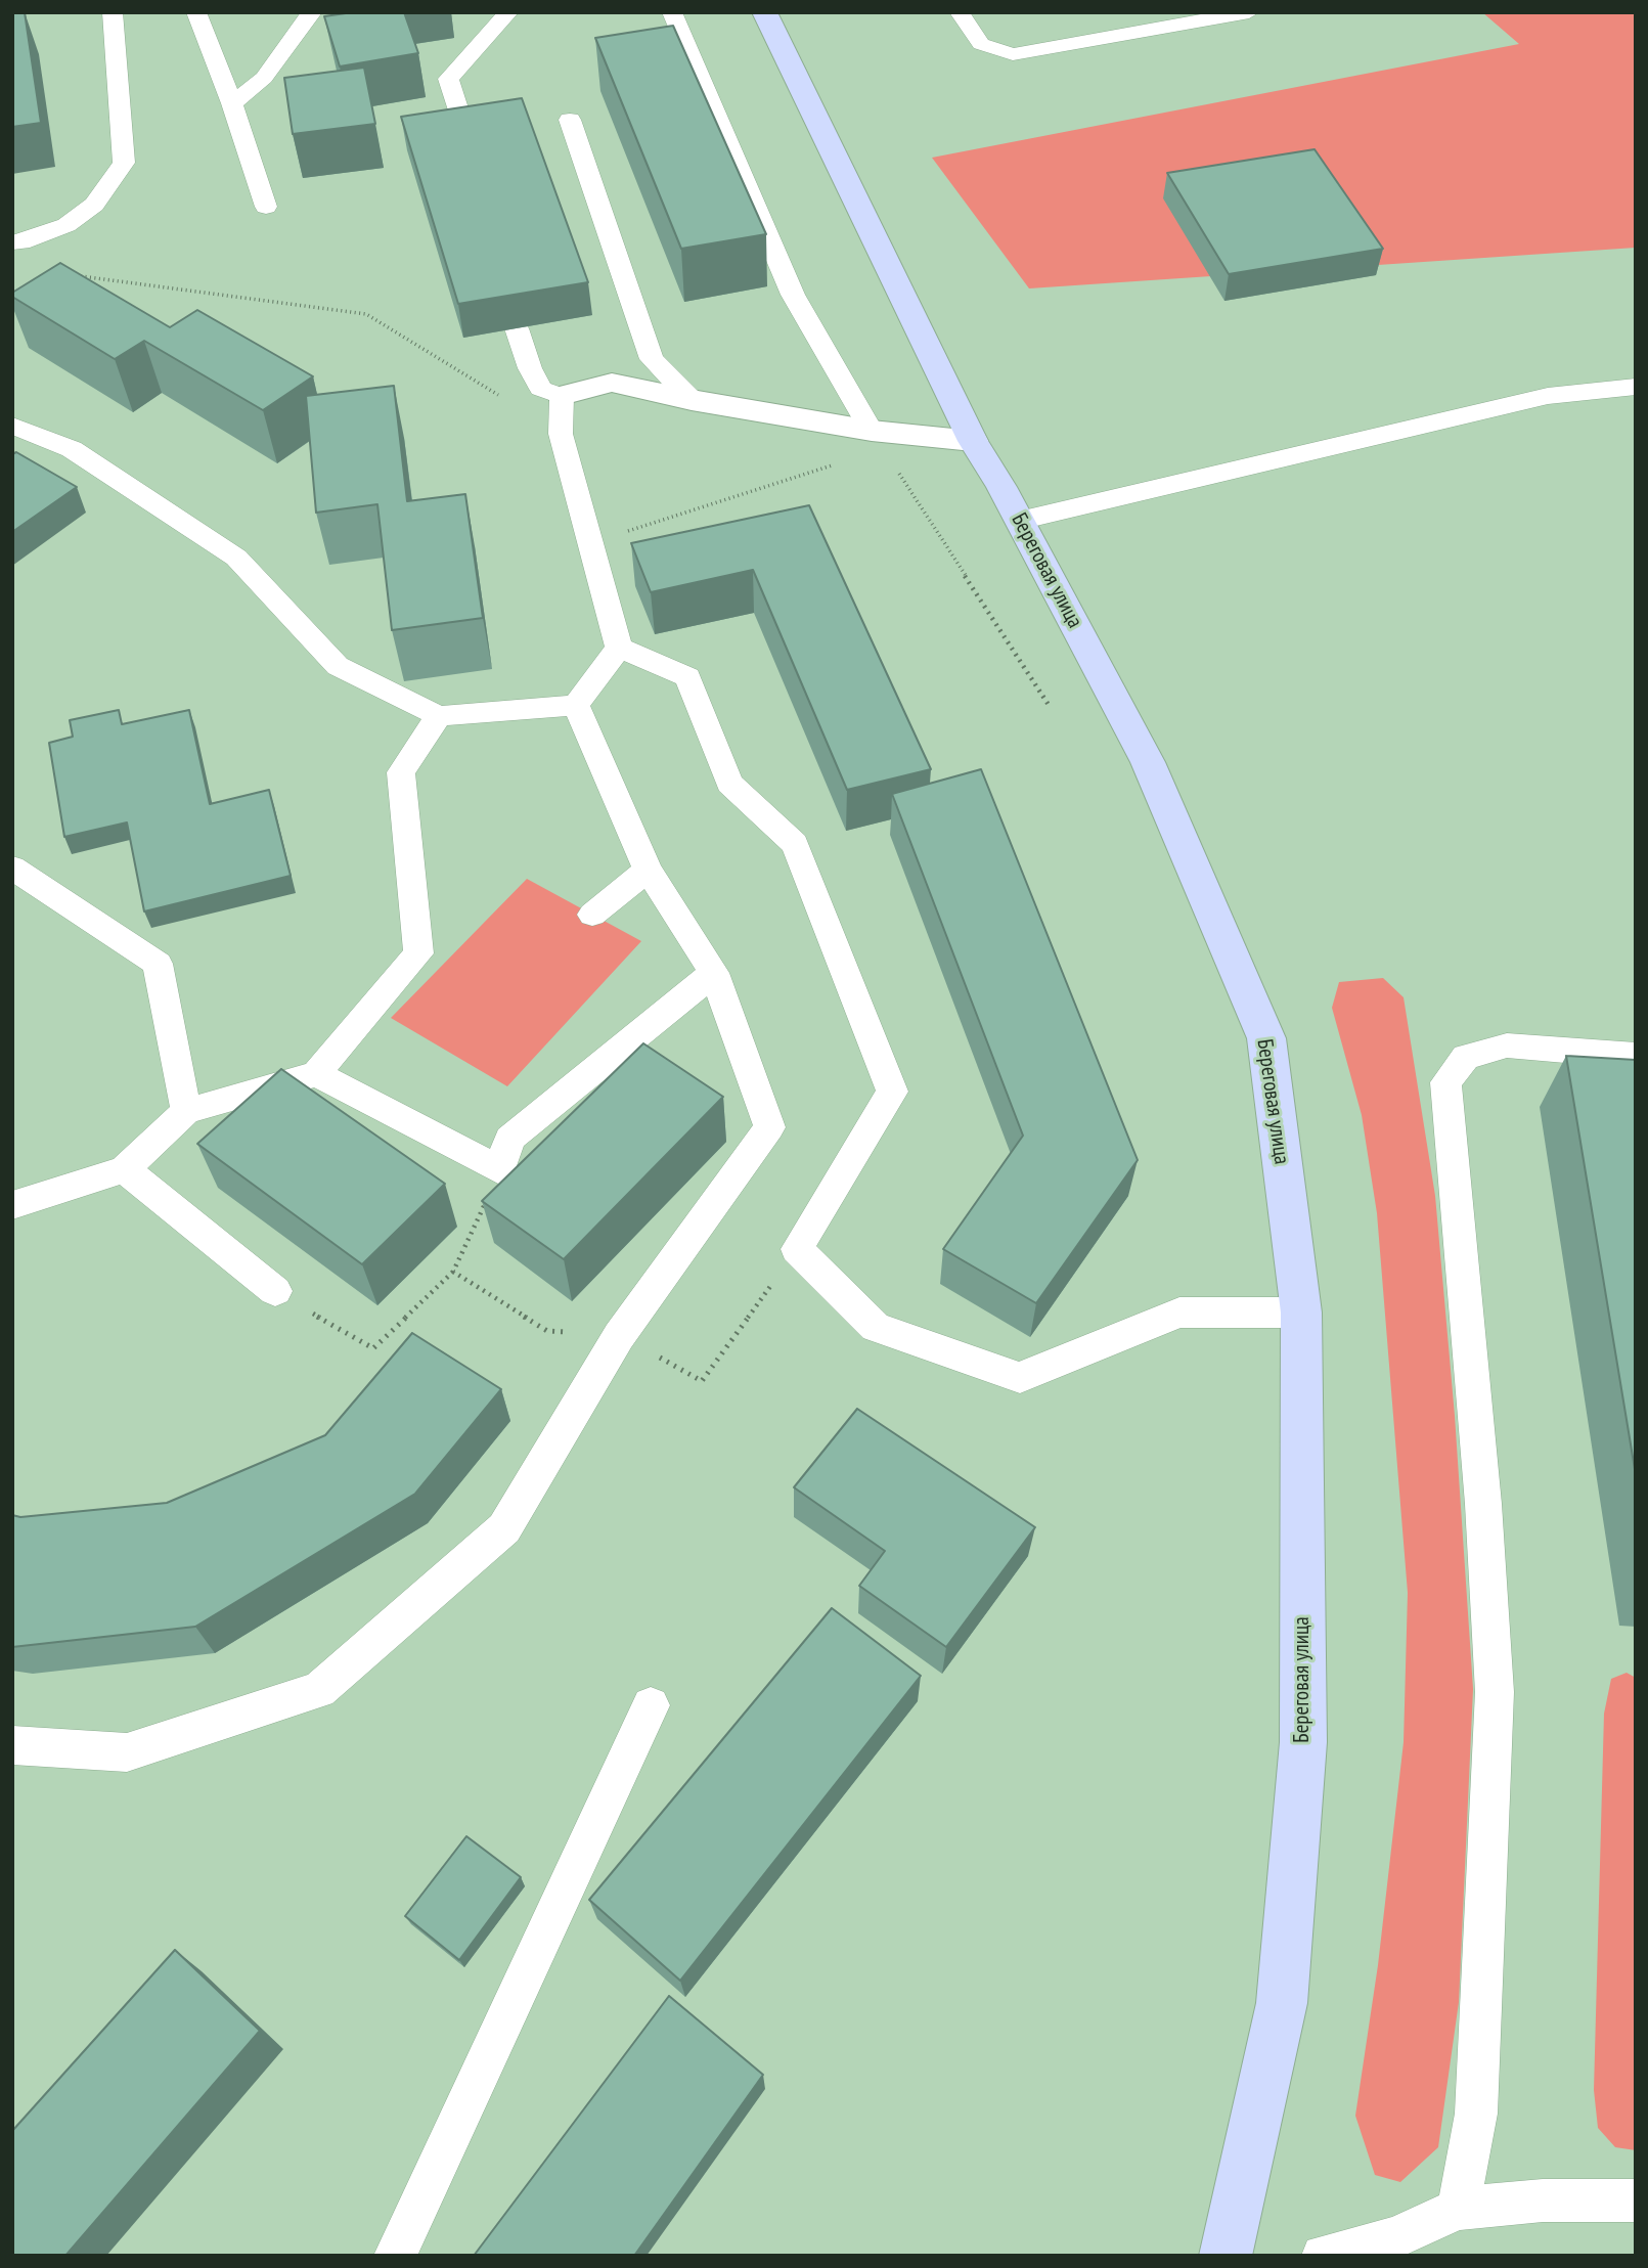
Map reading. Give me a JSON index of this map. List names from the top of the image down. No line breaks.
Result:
{"streets":{"main road":["Береговая улица"]}}
